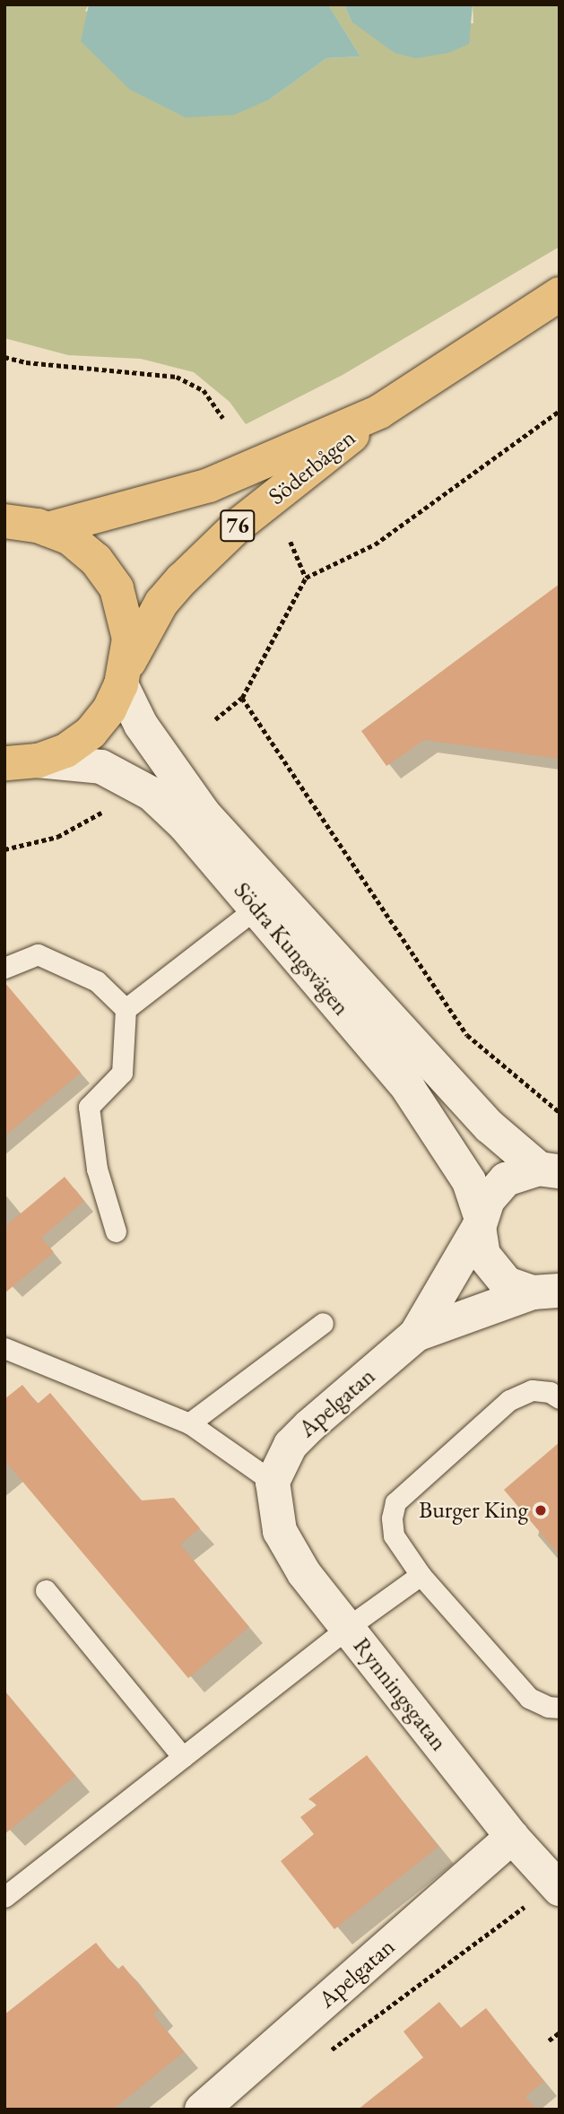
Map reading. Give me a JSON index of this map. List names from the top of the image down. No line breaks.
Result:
{"streets":{"main road":["Söderbågen","76","Södra Kungsvägen","Apelgatan","Rynningsgatan"]},"crossings":[["Söderbågen","Södra Kungsvägen"],["Södra Kungsvägen","Apelgatan"],["Apelgatan","Rynningsgatan"]],"places":["Burger King"]}
